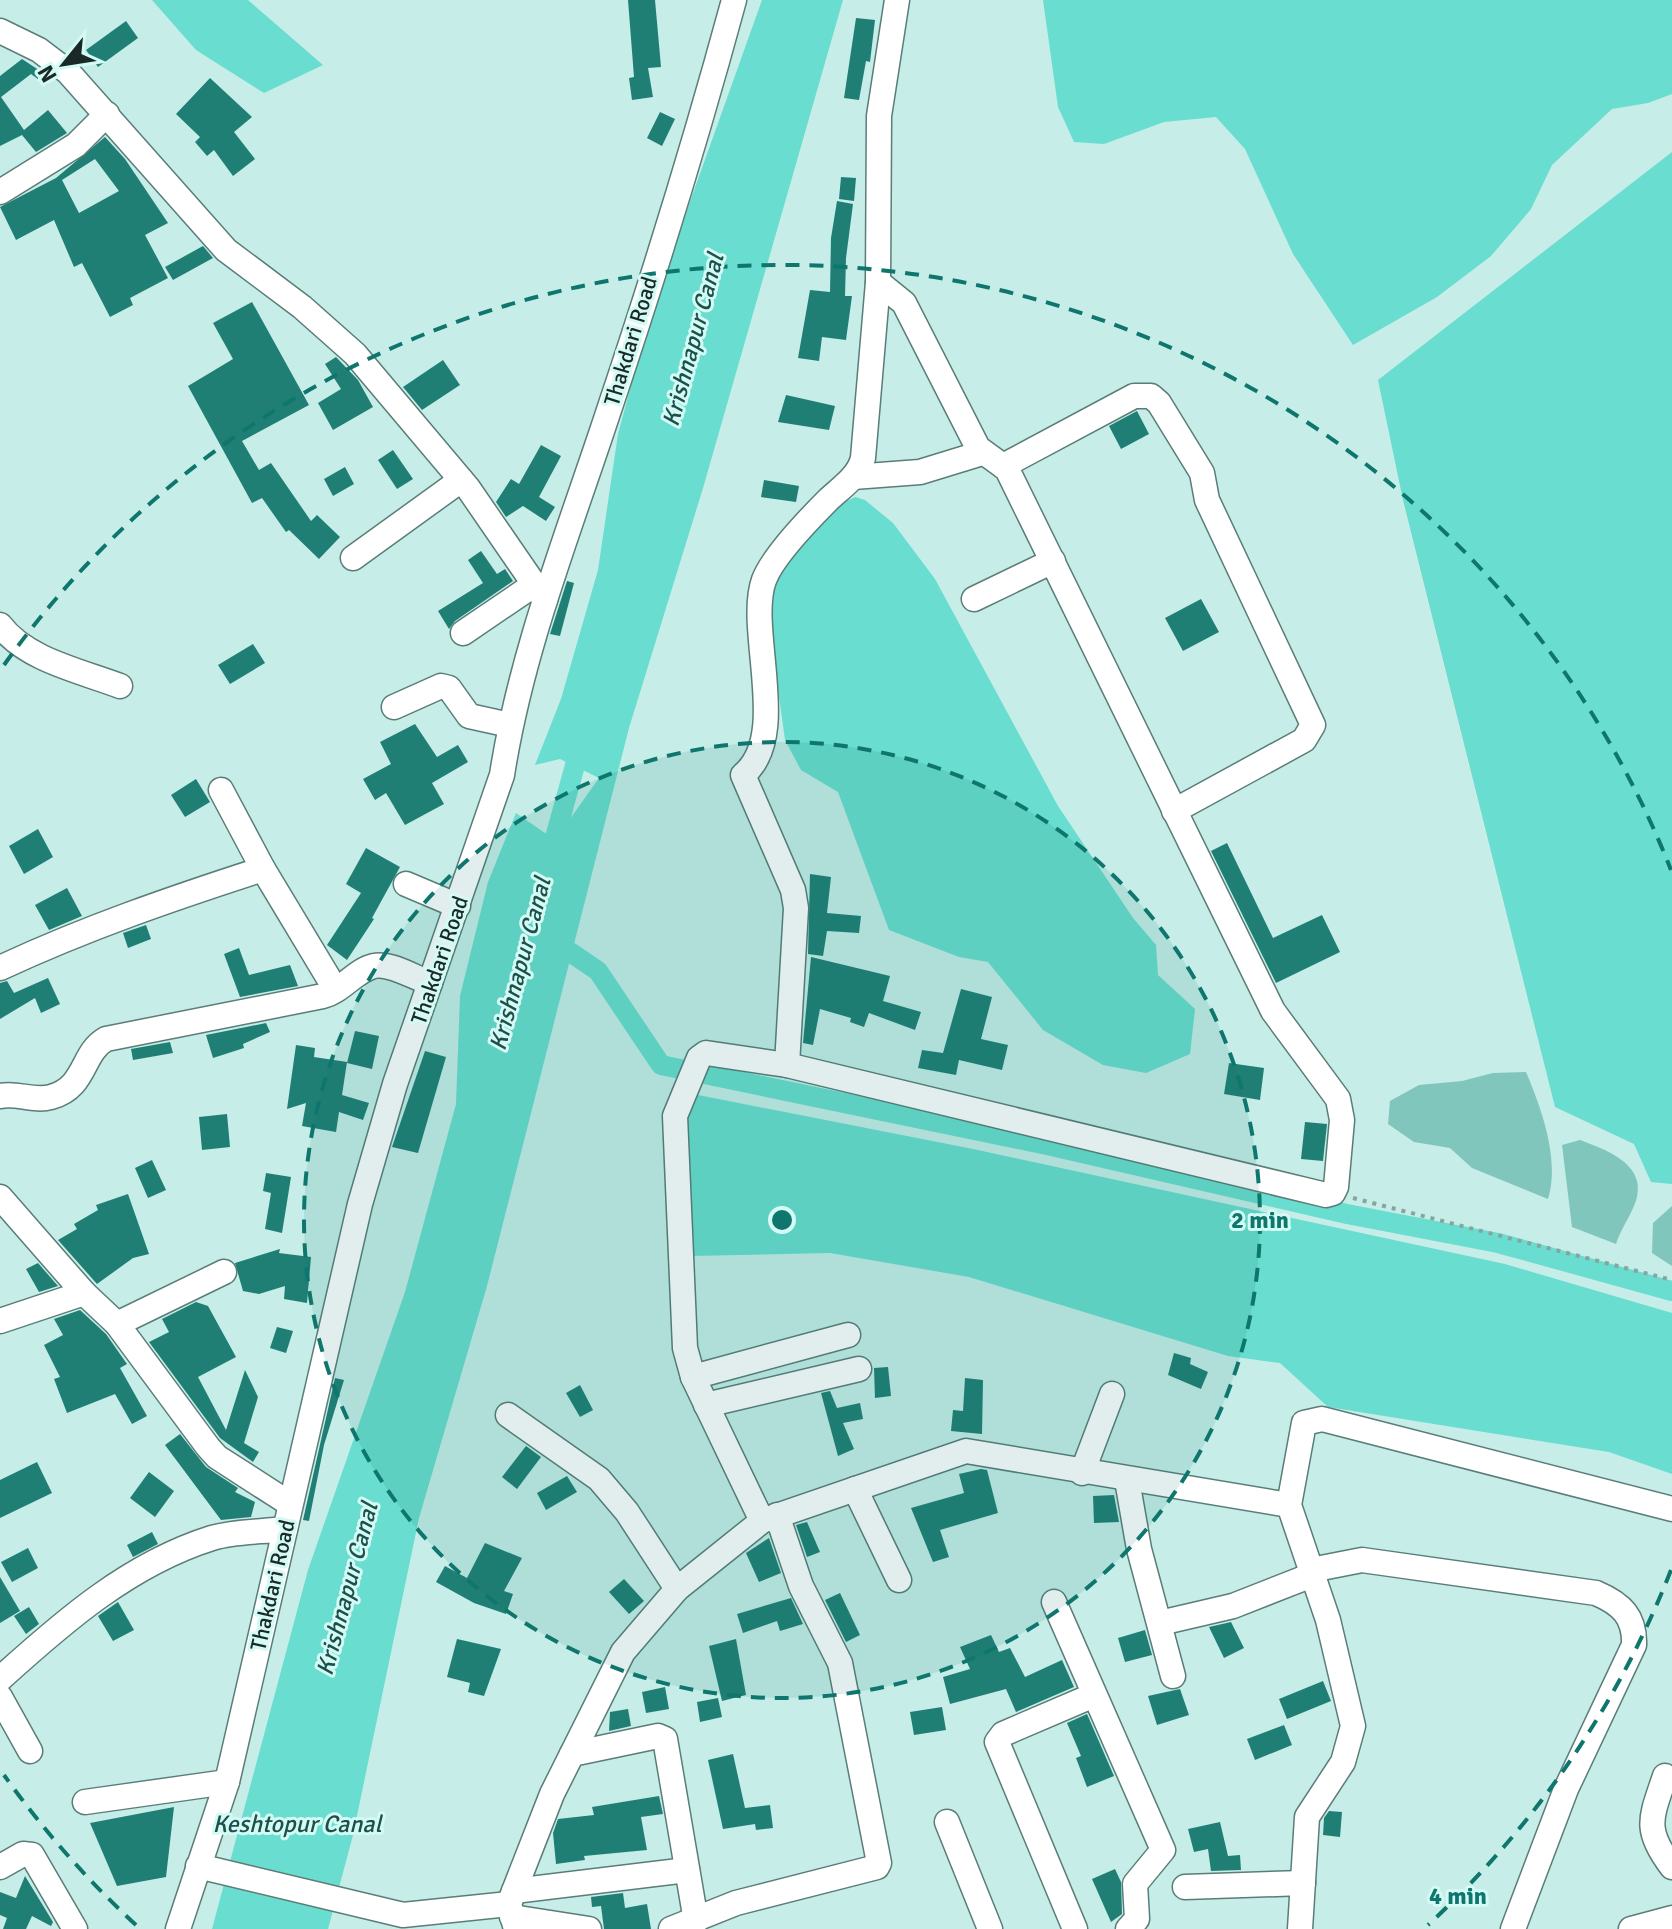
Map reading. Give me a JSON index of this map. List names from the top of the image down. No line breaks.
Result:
{"streets":{"street":["Thakdari Road"]},"water":["Krishnapur Canal","Keshtopur Canal"],"north":"bottom left","rings":["2 min","4 min"]}
